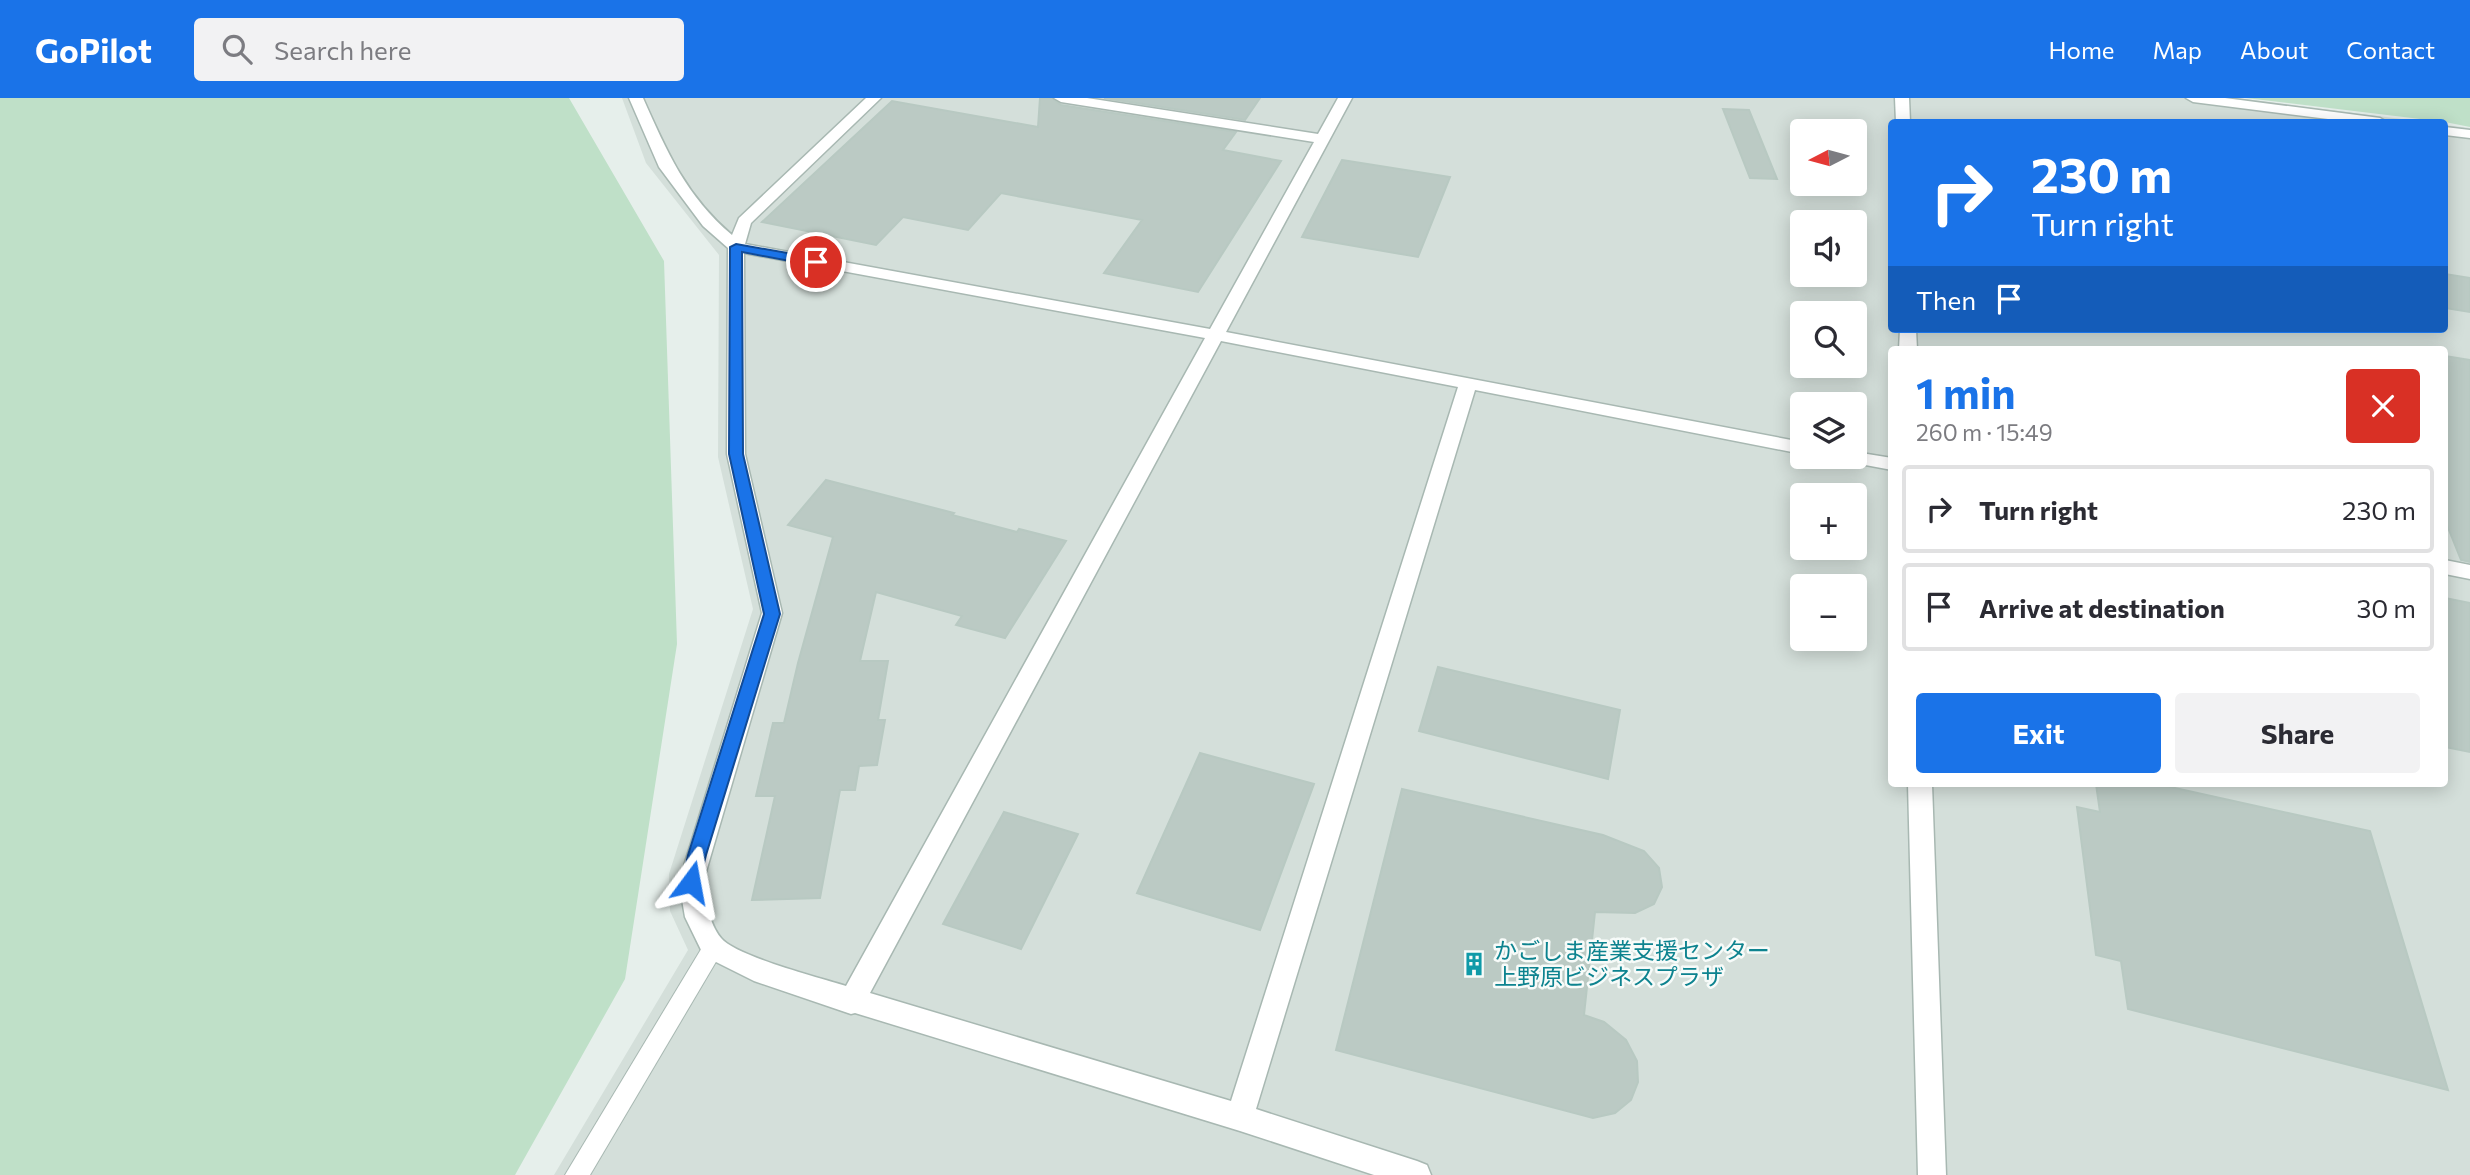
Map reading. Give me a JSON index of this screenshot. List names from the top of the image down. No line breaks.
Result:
{"places":{"building":["かごしま産業支援センター 上野原ビジネスプラザ"]},"north":"left","page":{"header":"GoPilot","search":"Search here","nav":["Home","Map","About","Contact"],"map_buttons":["+","−"],"turn":["230 m","Turn right"],"then":"Then","heading":["1 min","260 m · 15:49"],"list":[{"name":"Turn right","value":"230 m"},{"name":"Arrive at destination","value":"30 m"}],"buttons":["Exit","Share"]}}
